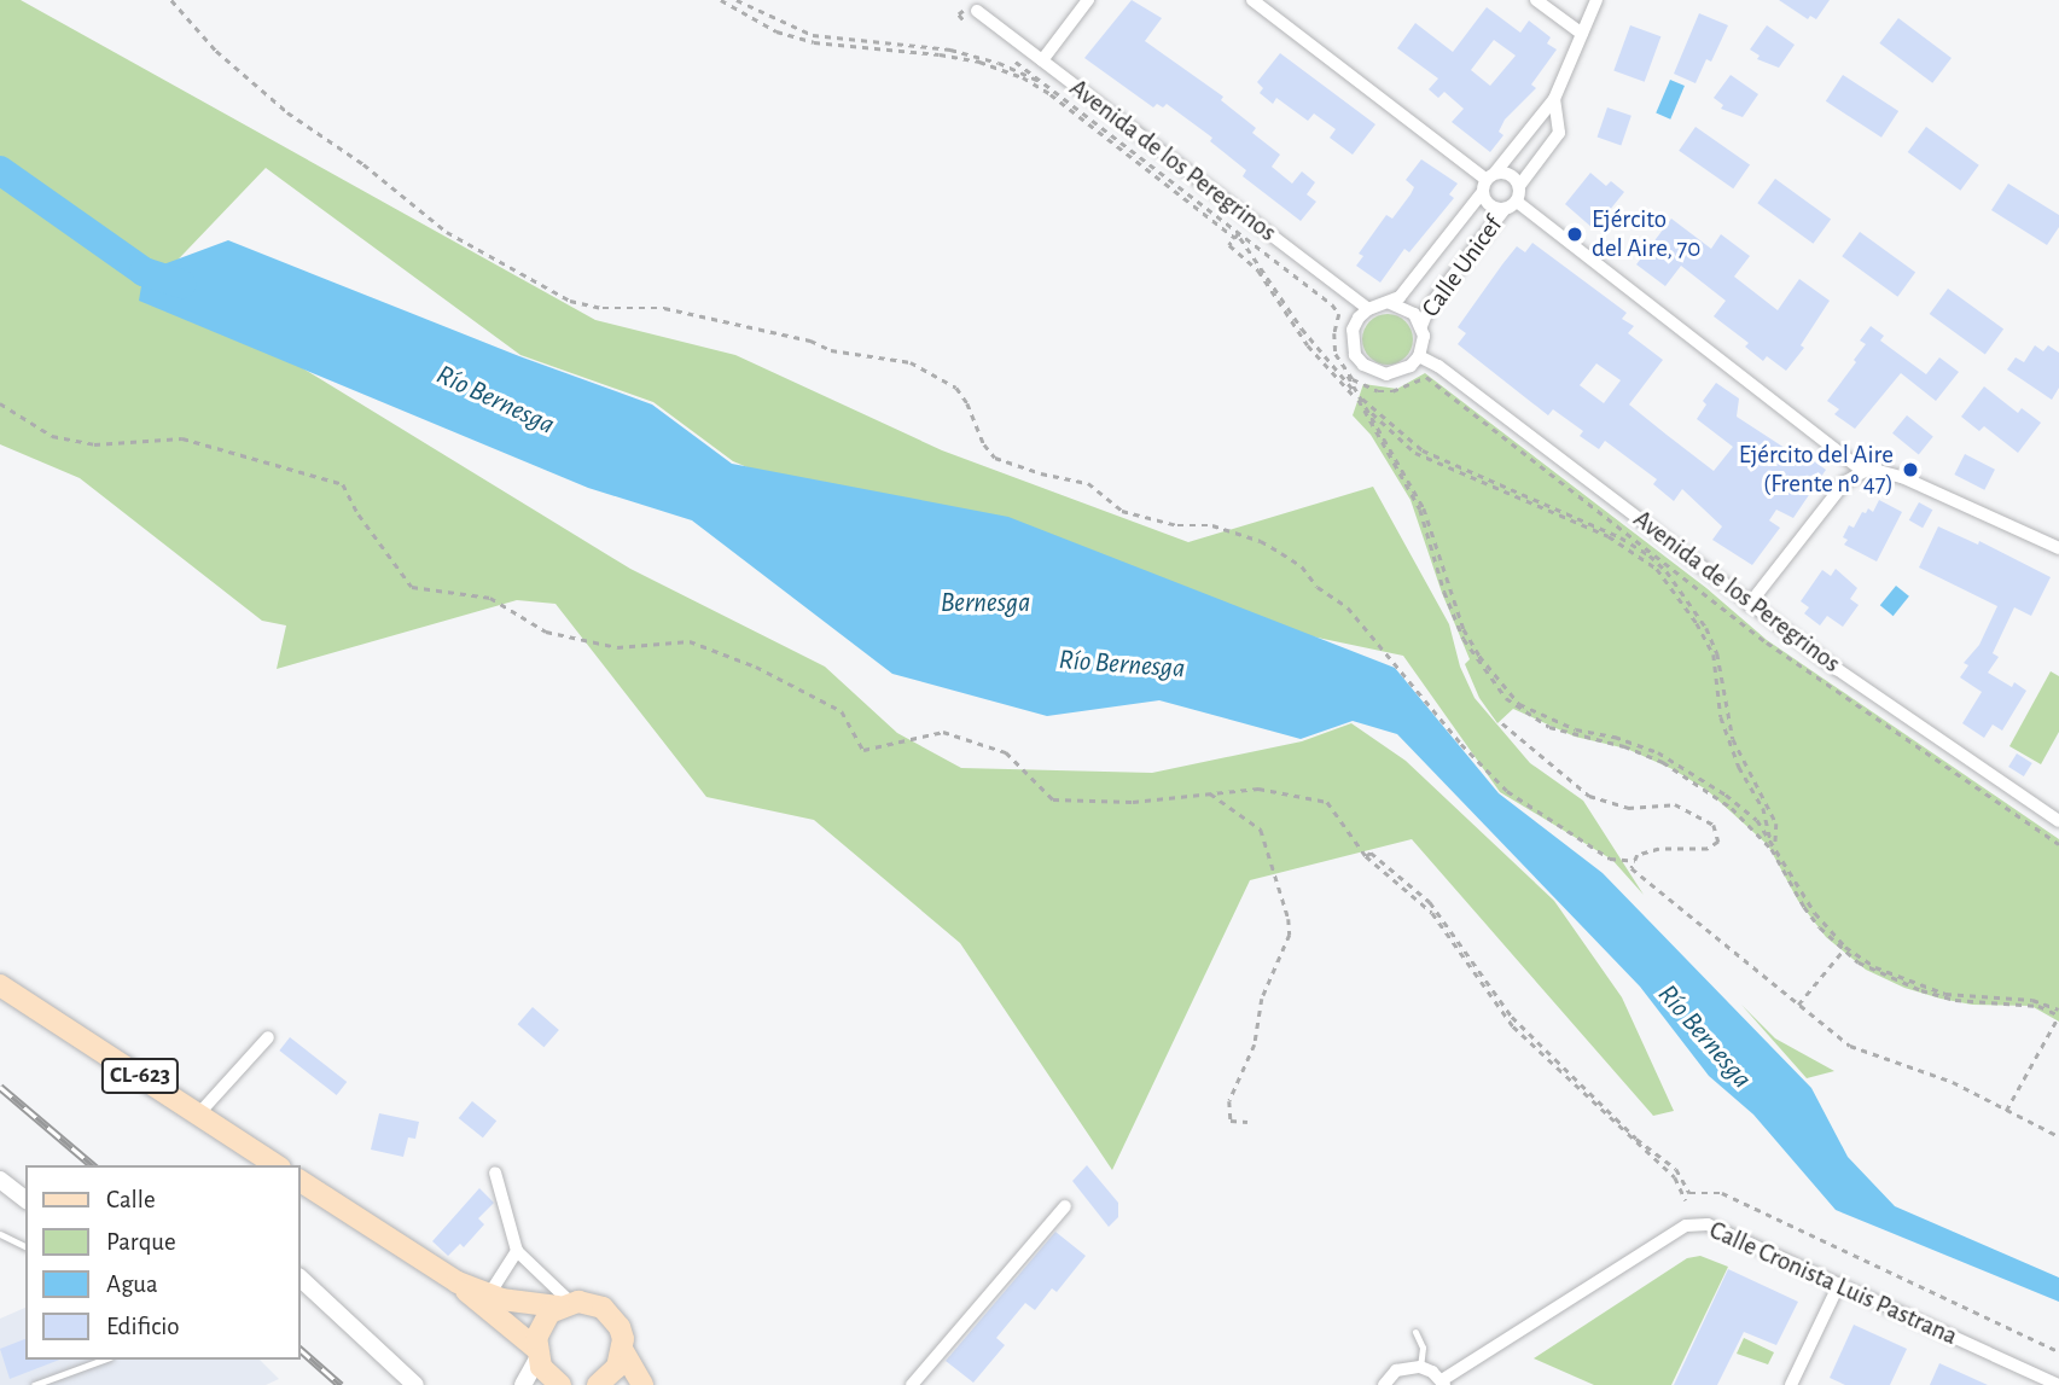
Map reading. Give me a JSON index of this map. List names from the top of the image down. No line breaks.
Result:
{"streets":{"main road":["CL-623"],"street":["Avenida de los Peregrinos","Calle Unicef","Calle Cronista Luis Pastrana"]},"crossings":[["Avenida de los Peregrinos","Calle Unicef"]],"water":["Río Bernesga","Bernesga"],"places":["Ejército del Aire, 70","Ejército del Aire (Frente nº 47)"],"legend":["Calle","Parque","Agua","Edificio"]}
